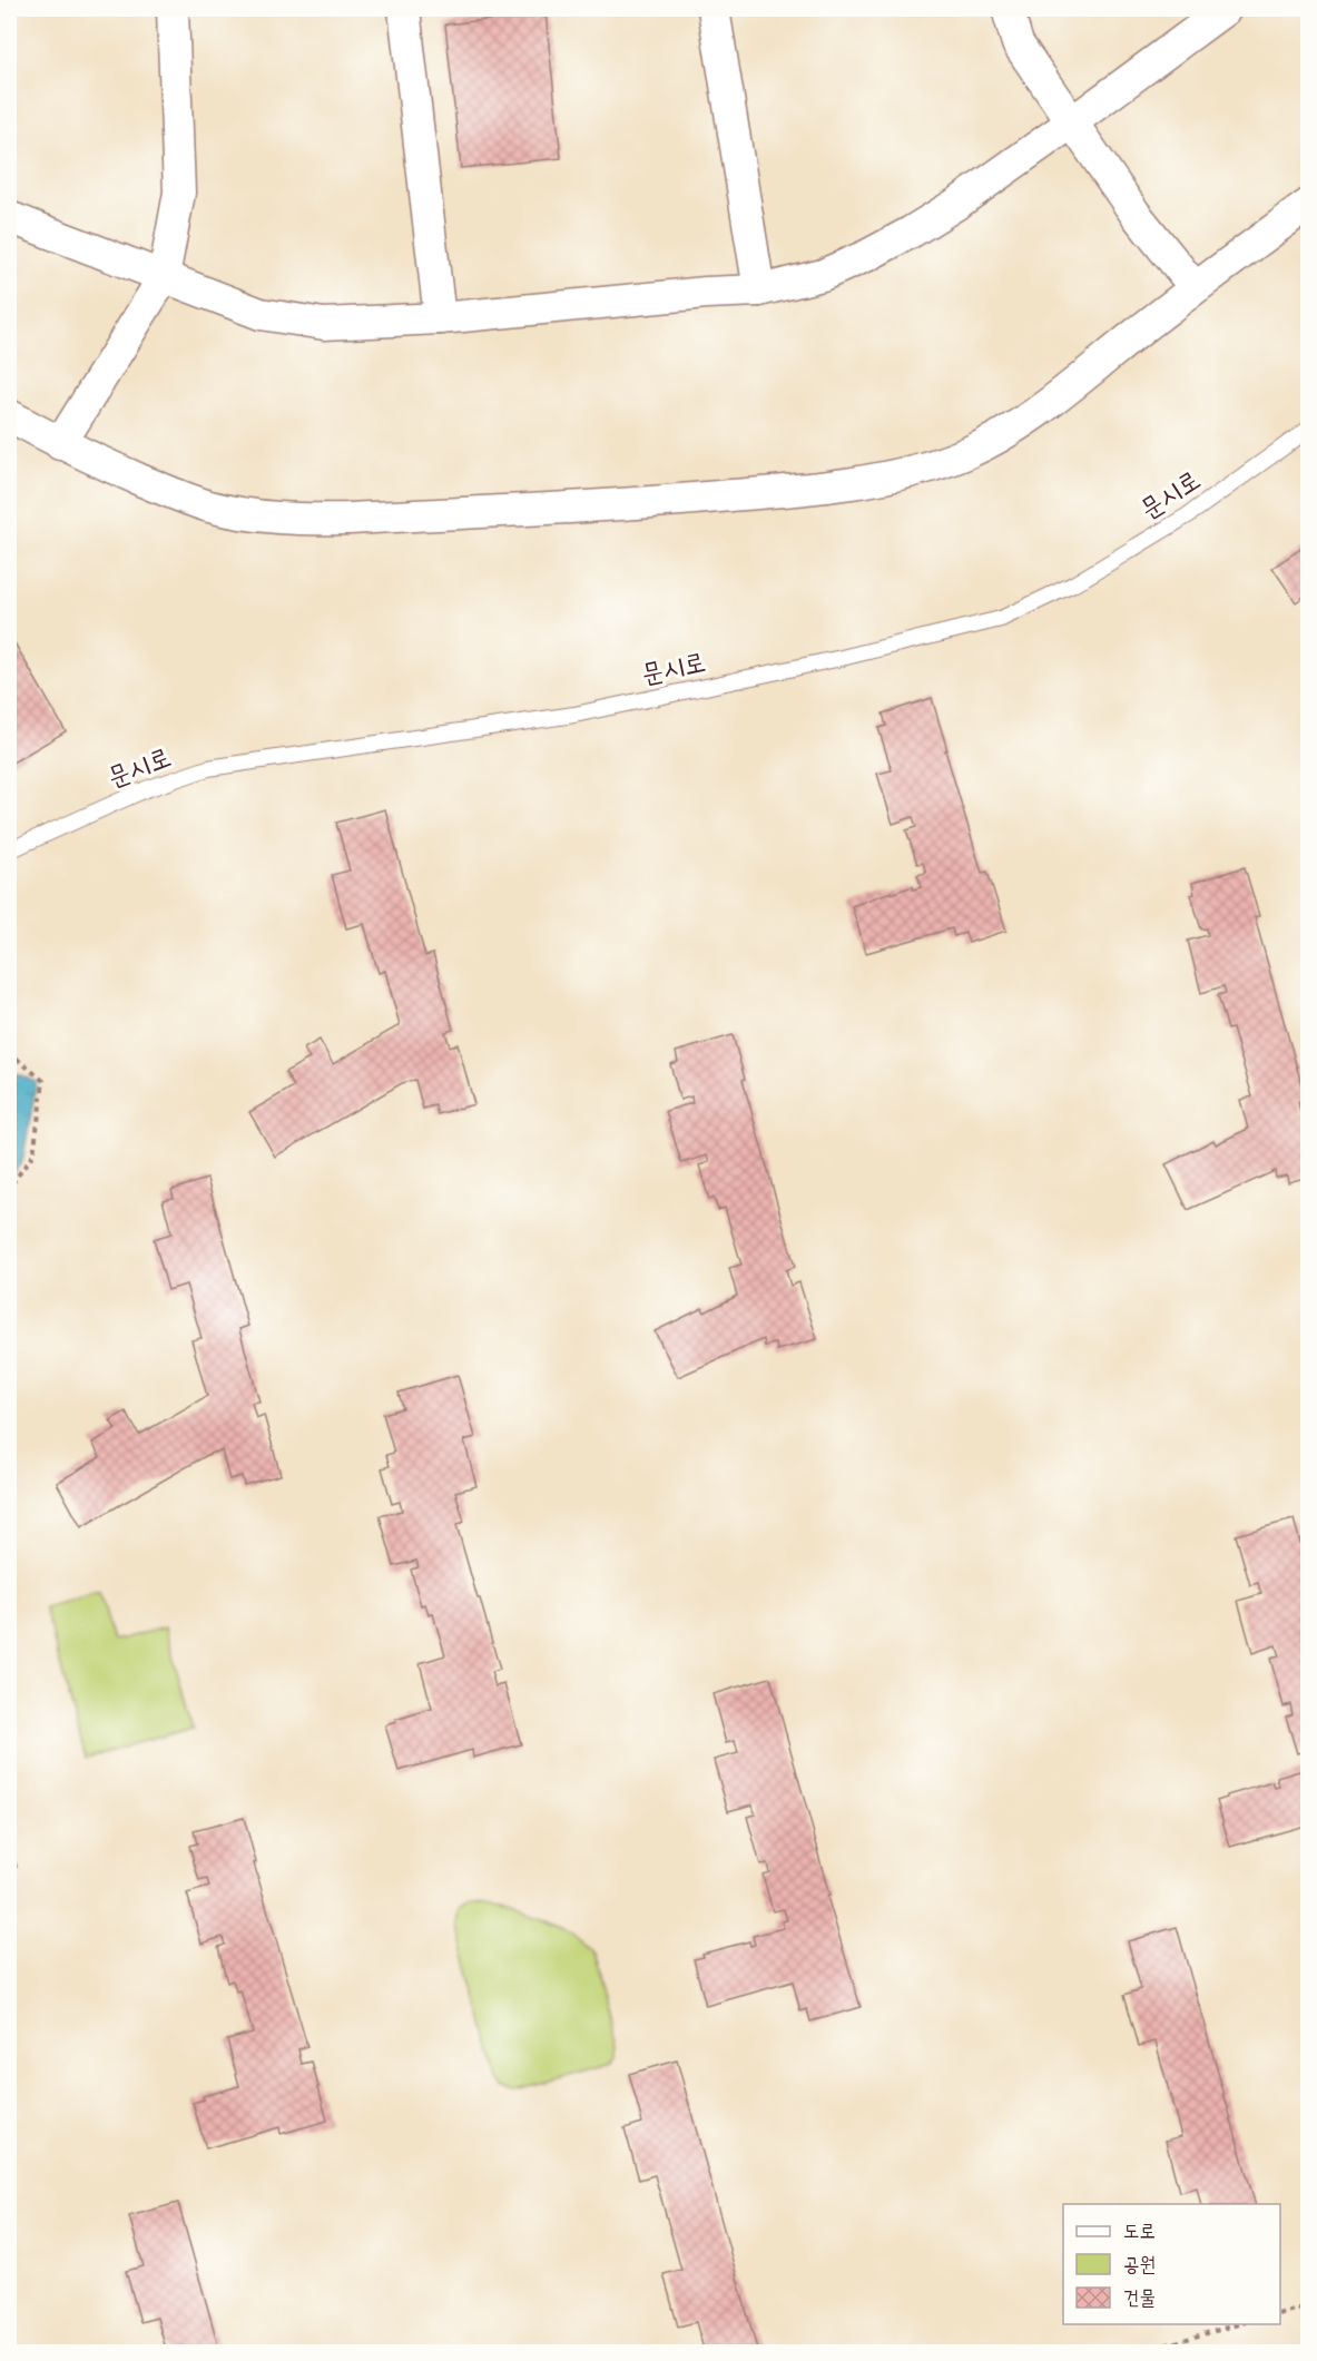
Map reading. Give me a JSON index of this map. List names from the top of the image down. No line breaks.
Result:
{"streets":{"lane":["문시로"]},"legend":["도로","공원","건물"]}
